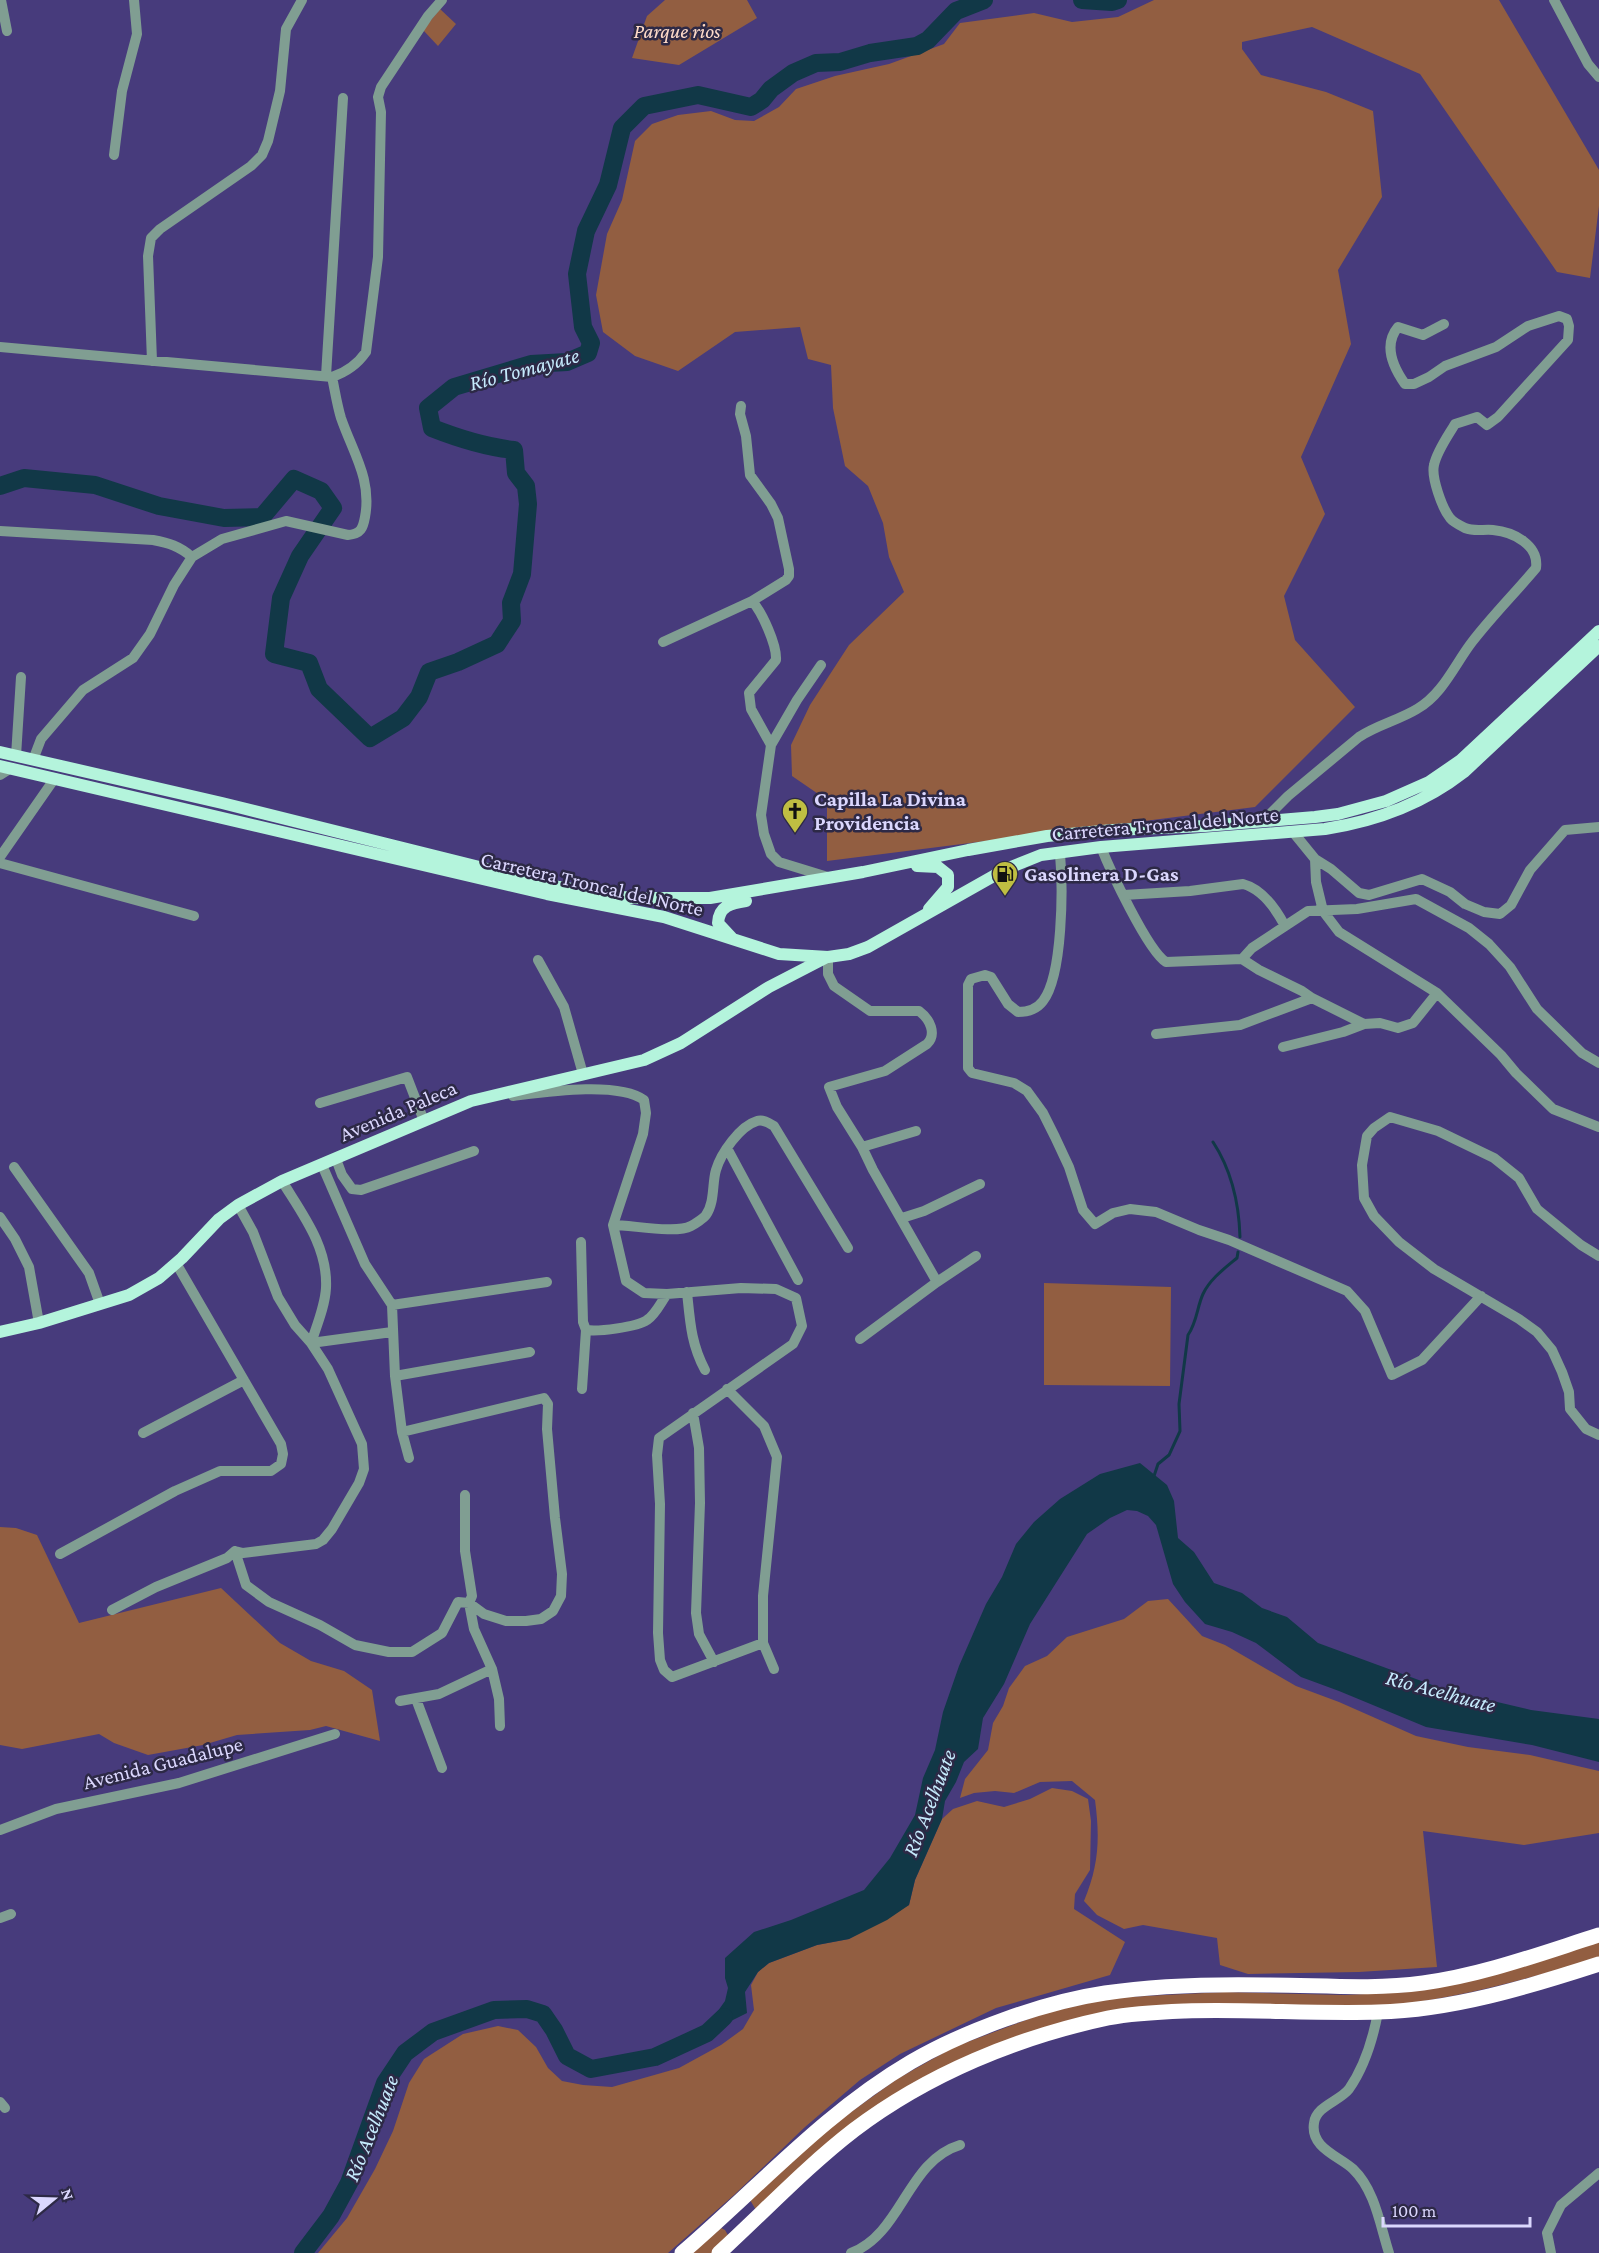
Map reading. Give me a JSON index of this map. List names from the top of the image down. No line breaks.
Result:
{"streets":{"main road":["Carretera Troncal del Norte","Avenida Paleca"],"street":["Avenida Guadalupe"]},"crossings":[["Carretera Troncal del Norte","Avenida Paleca"]],"water":["Río Tomayate","Río Acelhuate"],"parks":["Parque rios"],"places":{"church":["Capilla La Divina Providencia"],"fuel station":["Gasolinera D-Gas"]},"scale_bar":"100 m","north":"right"}
